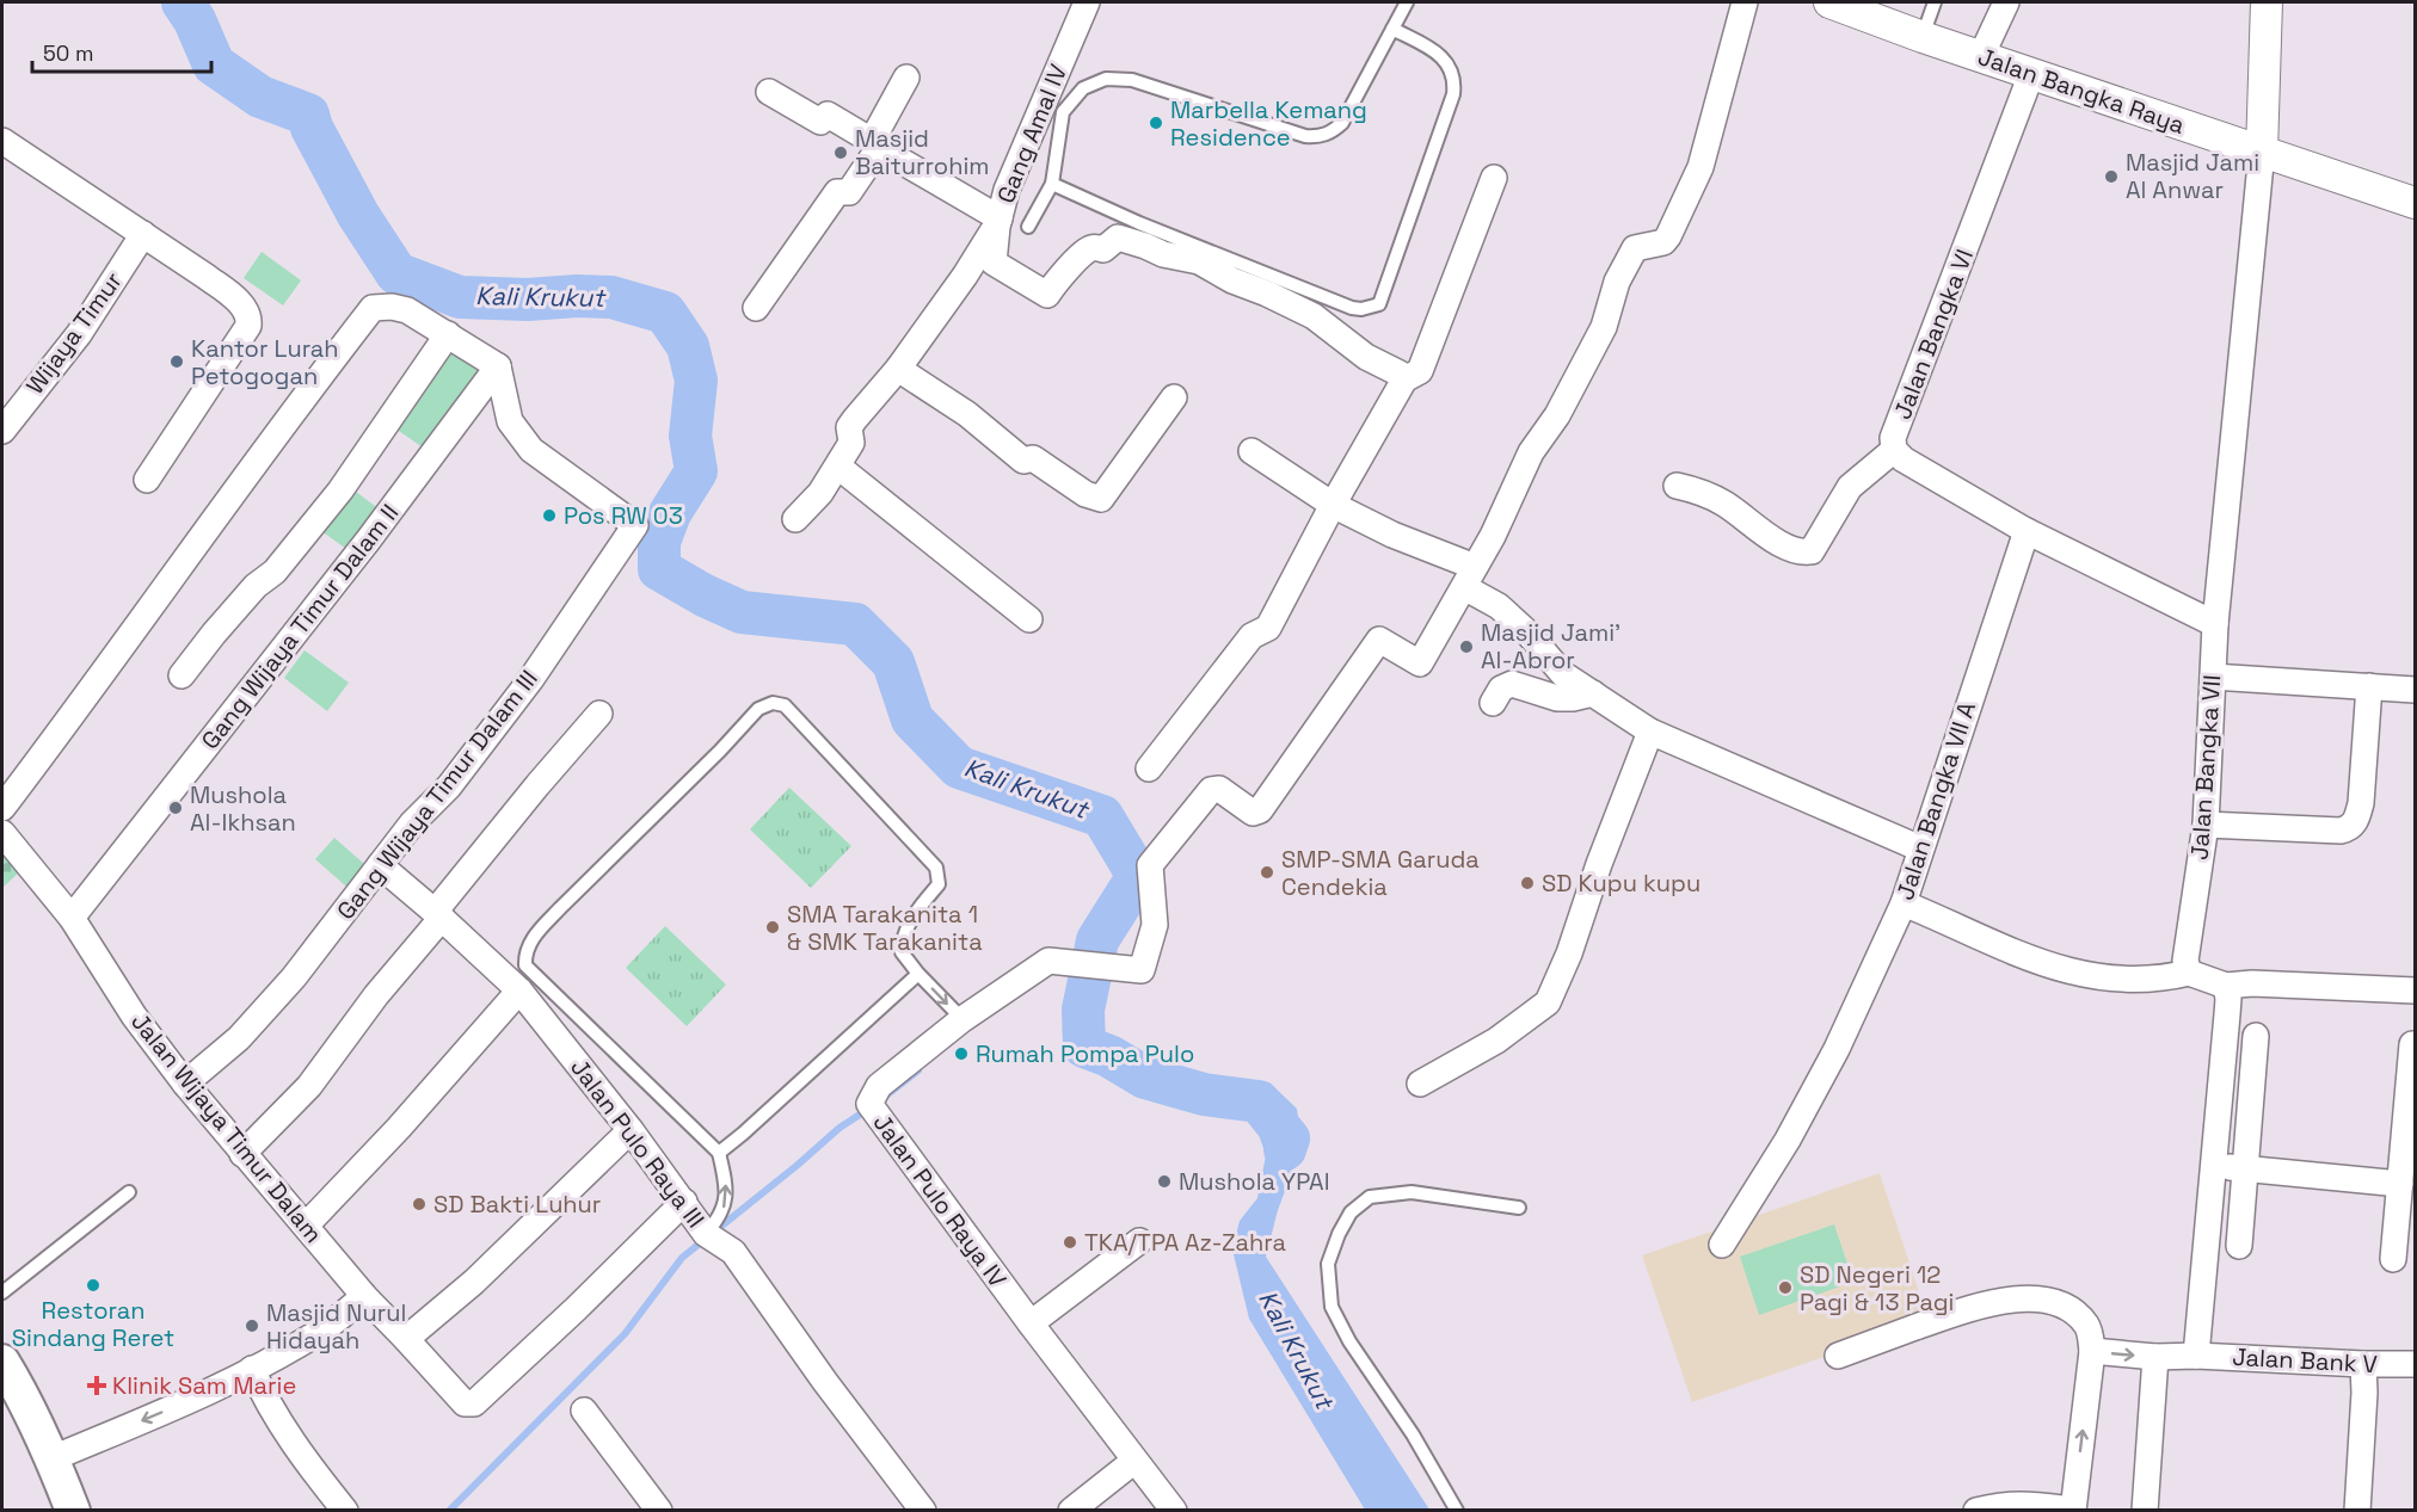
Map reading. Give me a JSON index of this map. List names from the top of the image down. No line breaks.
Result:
{"streets":{"street":["Jalan Bangka Raya","Gang Amal IV","Wijaya Timur","Jalan Bangka VI","Gang Wijaya Timur Dalam II","Jalan Bangka VII","Gang Wijaya Timur Dalam III","Jalan Bangka VII A","Jalan Wijaya Timur Dalam","Jalan Pulo Raya III","Jalan Pulo Raya IV","Jalan Bank V"]},"crossings":[["Jalan Bangka Raya","Jalan Bangka VI"],["Jalan Bangka Raya","Jalan Bangka VII"],["Jalan Bangka VI","Jalan Bangka VII A"],["Gang Wijaya Timur Dalam II","Gang Wijaya Timur Dalam III"],["Gang Wijaya Timur Dalam II","Jalan Wijaya Timur Dalam"],["Gang Wijaya Timur Dalam III","Jalan Wijaya Timur Dalam"],["Gang Wijaya Timur Dalam III","Jalan Pulo Raya III"],["Jalan Wijaya Timur Dalam","Jalan Pulo Raya III"]],"water":["Kali Krukut"],"places":{"other":["Marbella Kemang Residence","Masjid Baiturrohim","Masjid Jami Al Anwar","Kantor Lurah Petogogan","Pos RW 03","Masjid Jami' Al-Abror","Mushola Al-Ikhsan","SMP-SMA Garuda Cendekia","SD Kupu kupu","SMA Tarakanita 1 & SMK Tarakanita","Rumah Pompa Pulo","Mushola YPAI","SD Bakti Luhur","TKA/TPA Az-Zahra","Restoran Sindang Reret","SD Negeri 12 Pagi & 13 Pagi","Masjid Nurul Hidayah"],"health":["Klinik Sam Marie"]},"scale_bar":"50 m"}
